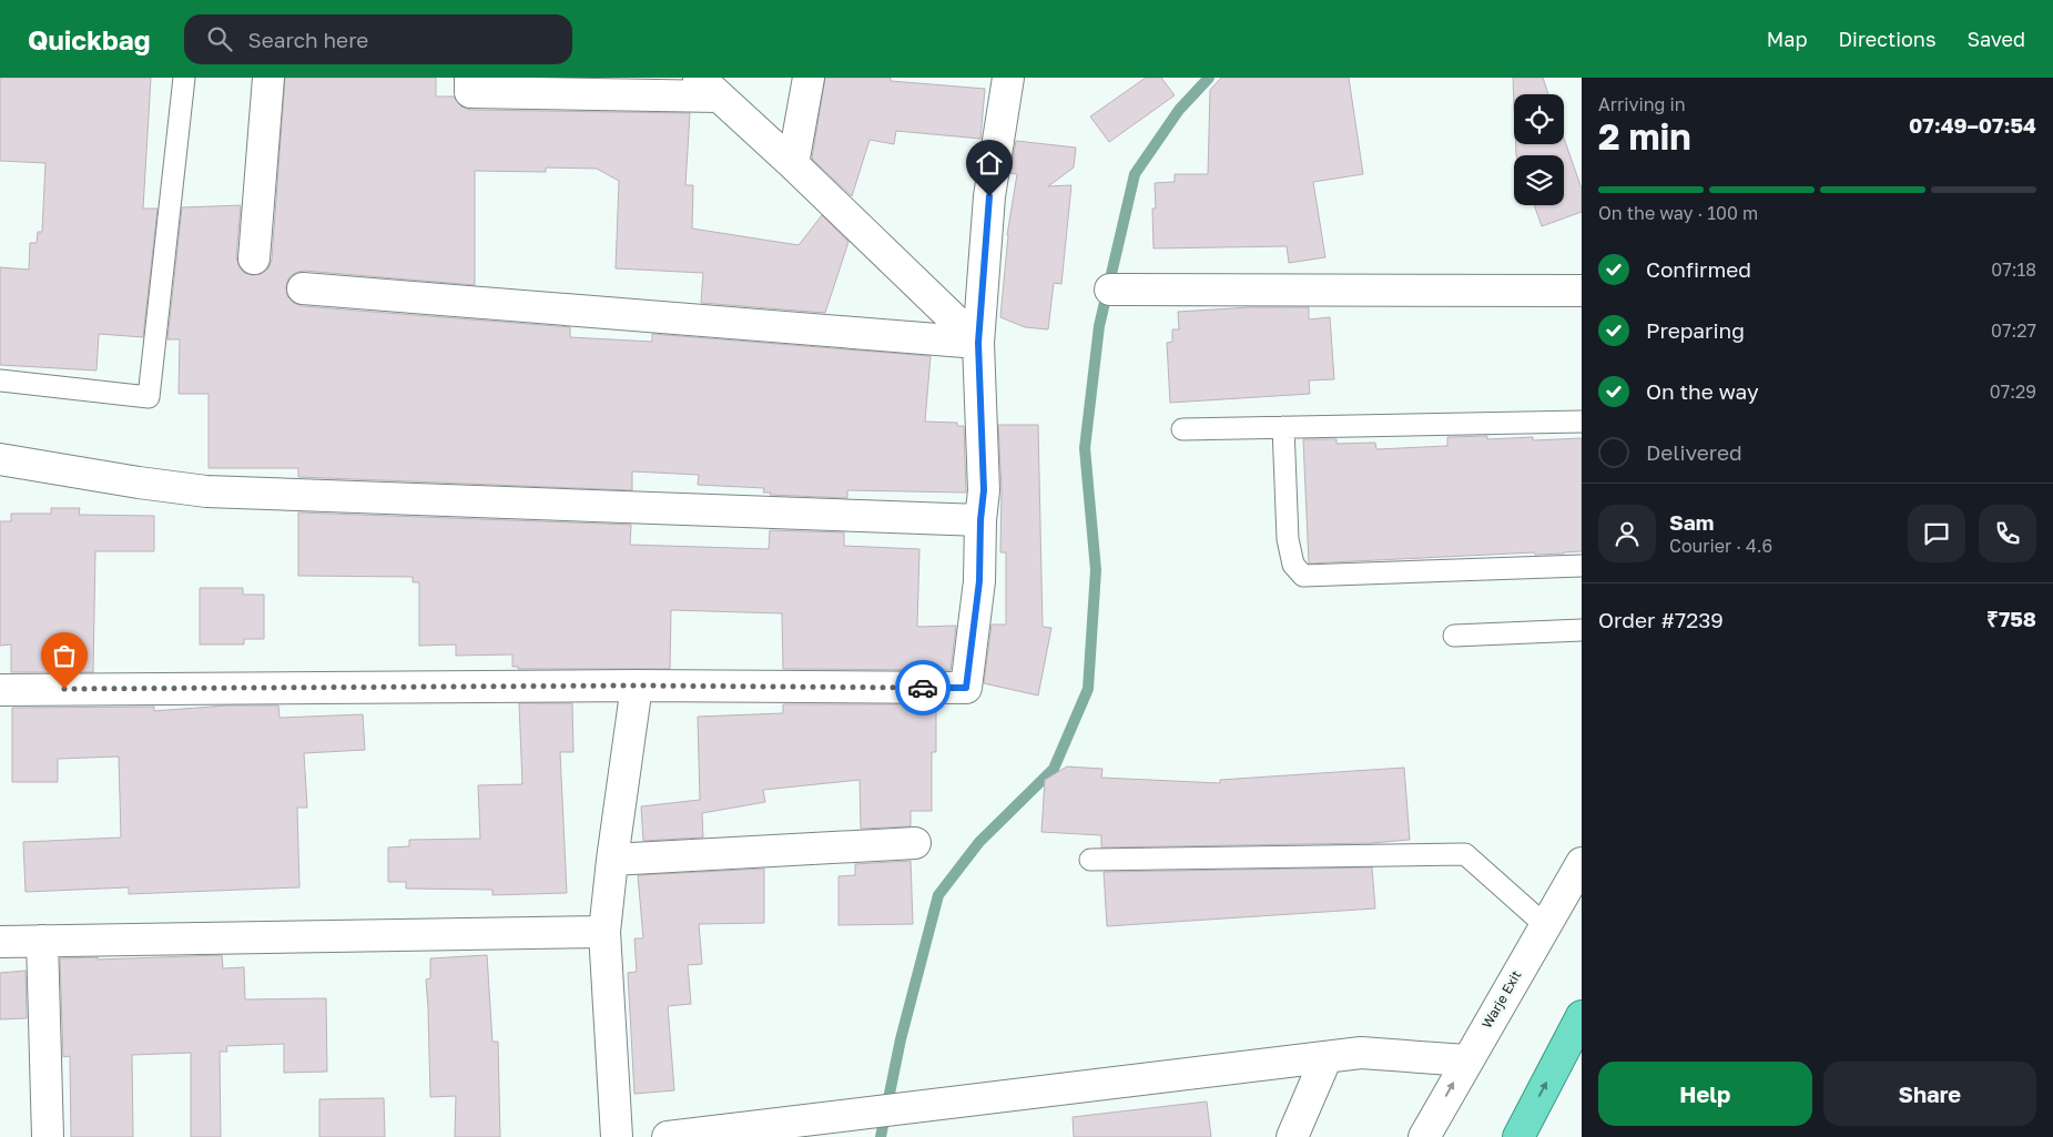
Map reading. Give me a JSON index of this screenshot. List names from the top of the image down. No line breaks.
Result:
{"streets":{"street":["Warje Exit"]},"page":{"header":"Quickbag","search":"Search here","nav":["Map","Directions","Saved"],"heading":["2 min","Arriving in","07:49–07:54"],"panel":["Sam","Courier · 4.6","Order #7239","₹758"],"bar":"On the way · 100 m","list":[["Confirmed","07:18"],["Preparing","07:27"],["On the way","07:29"],"Delivered"],"buttons":["Help","Share"]}}
